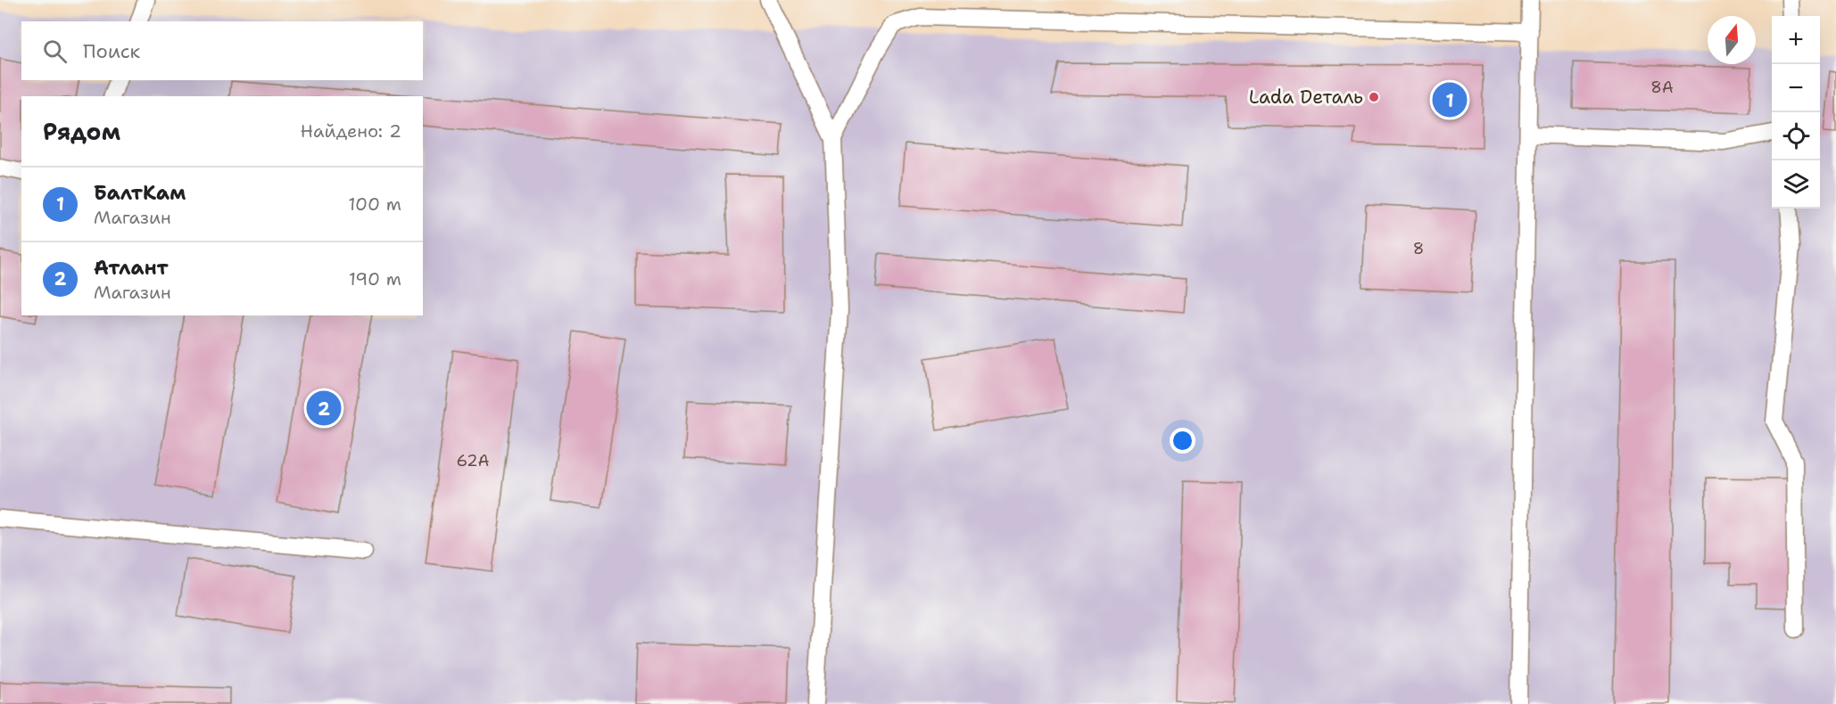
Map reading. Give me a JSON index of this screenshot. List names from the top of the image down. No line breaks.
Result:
{"places":["Lada Dеталь"],"house_numbers":["8А","8","62А"],"north":"top","page":{"map_buttons":["+","−"],"search":"Поиск","pins":["1","2"],"heading":["Рядом","Найдено: 2"],"list":[{"mark":"1","name":"БалтКам","note":"Магазин","value":"100 m"},{"mark":"2","name":"Атлант","note":"Магазин","value":"190 m"}]}}
